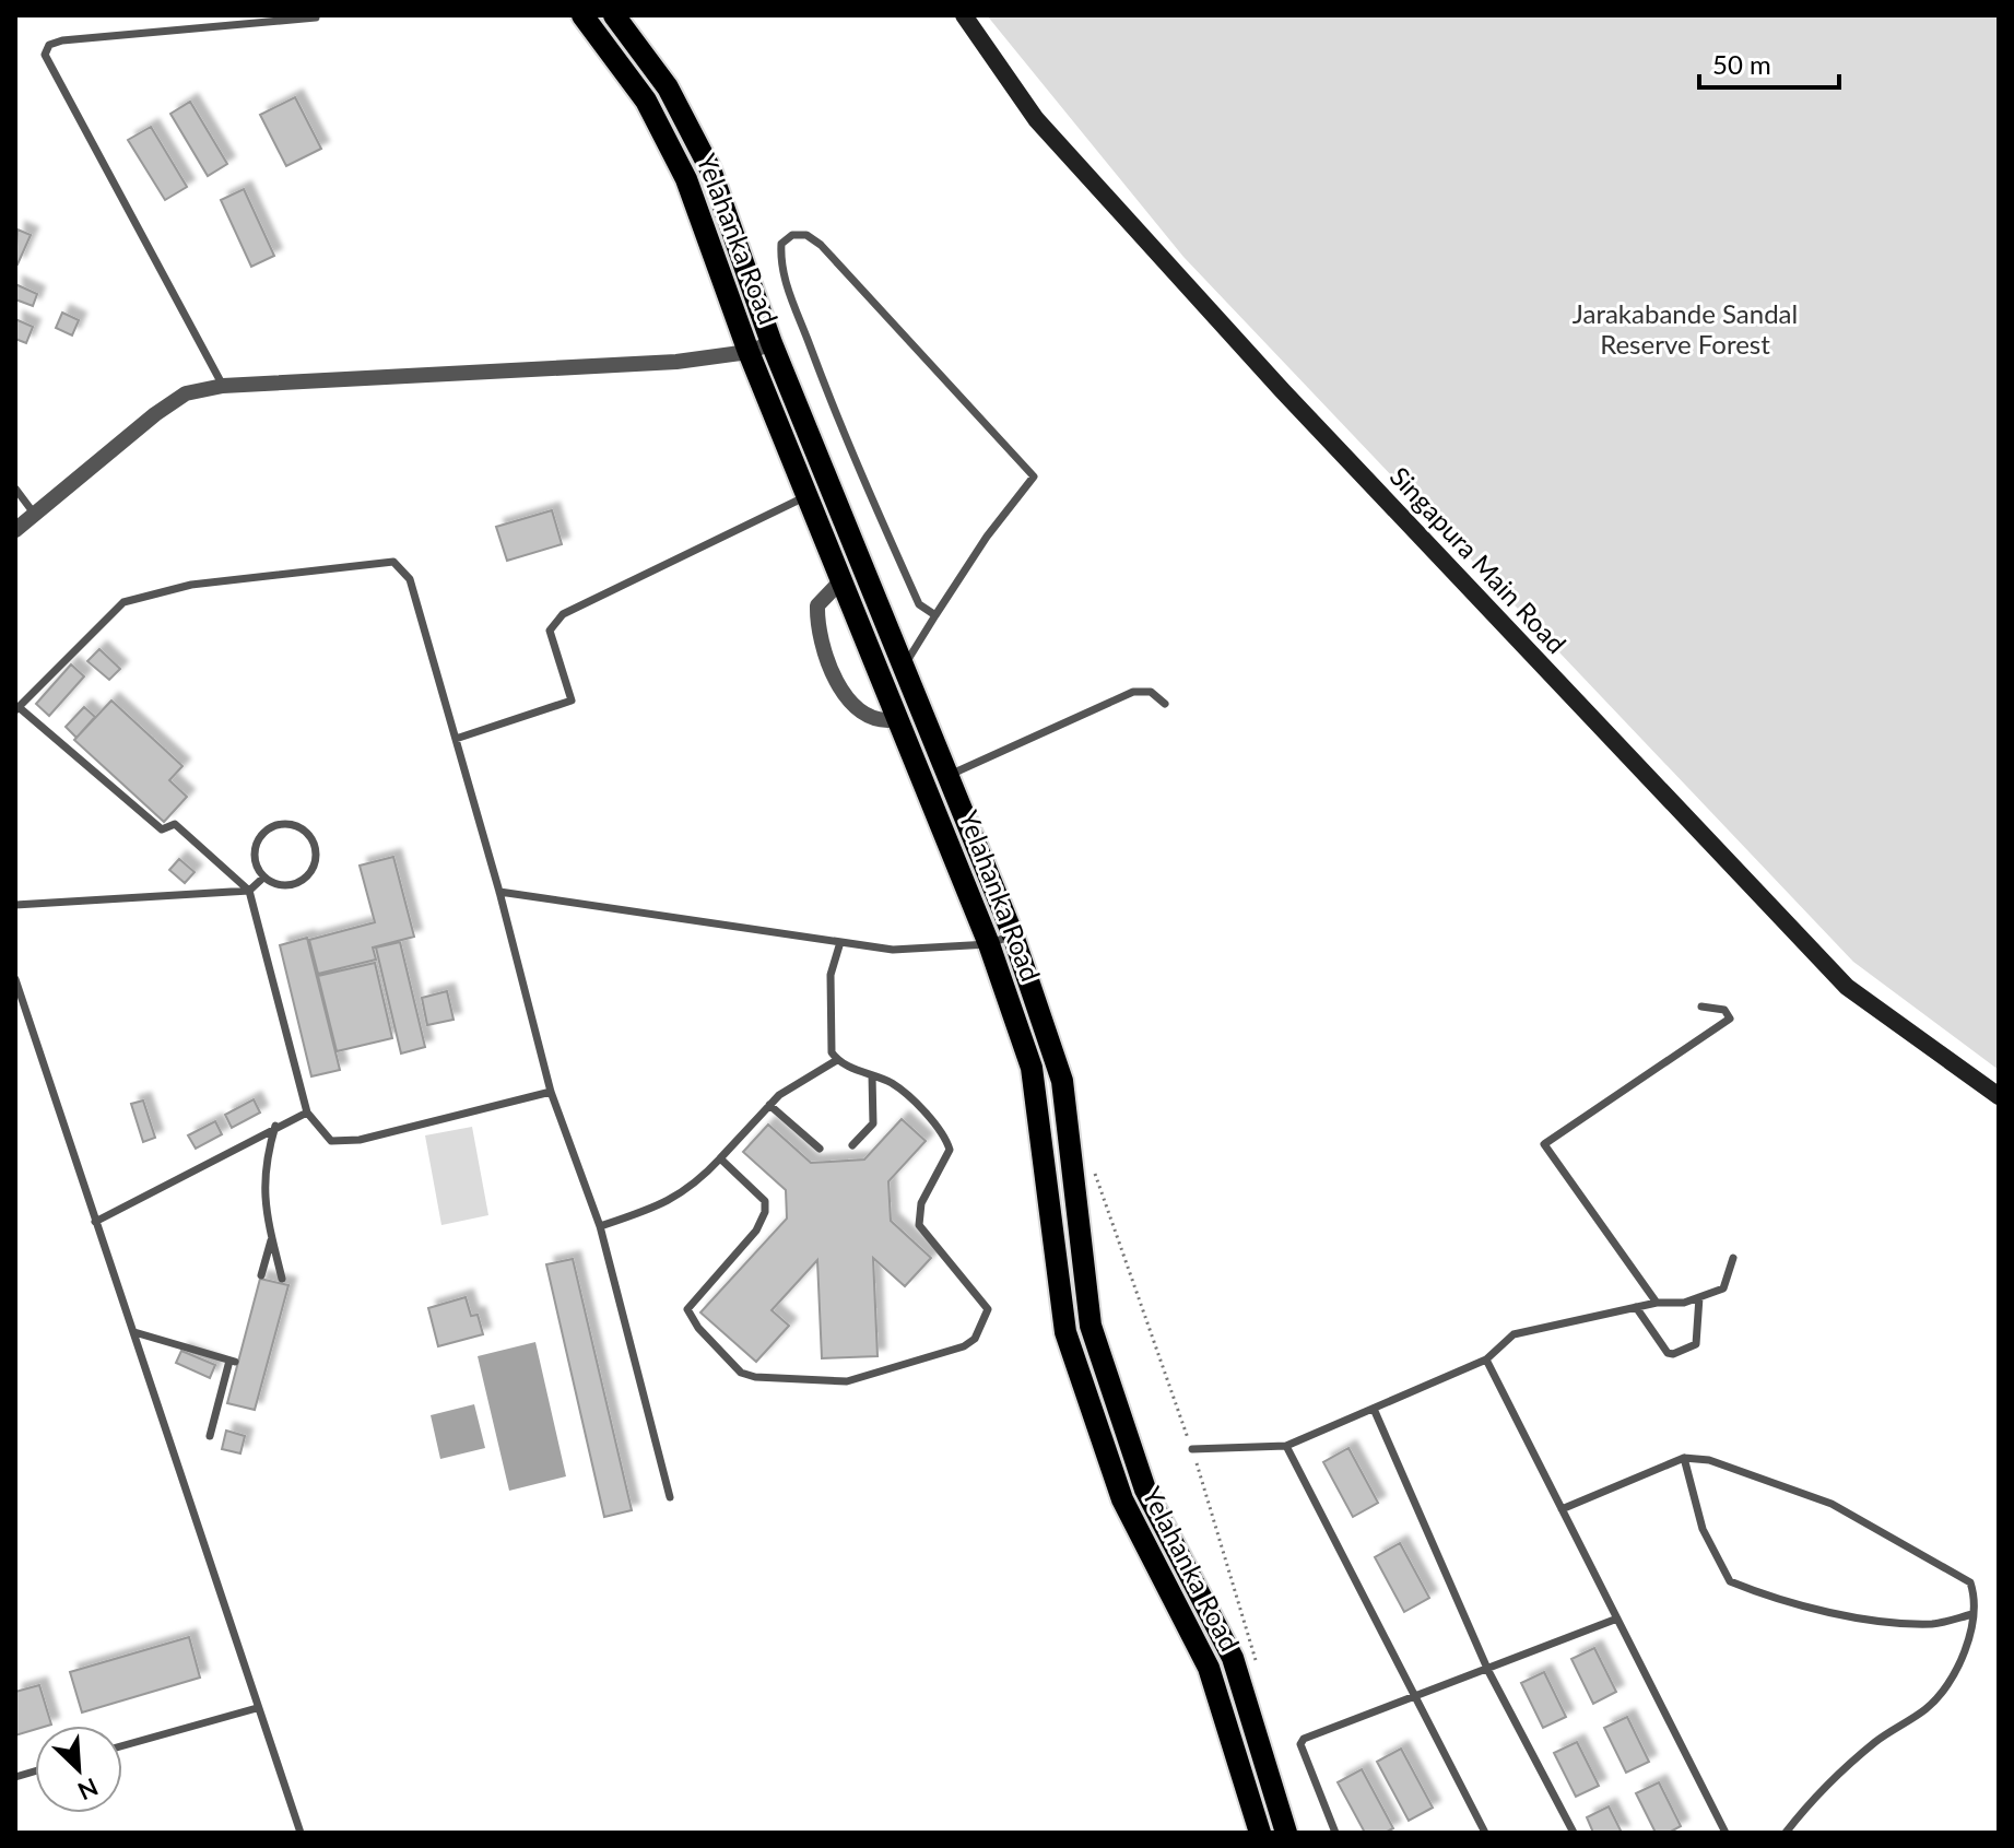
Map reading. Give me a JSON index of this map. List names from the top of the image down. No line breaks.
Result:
{"streets":{"main road":["Yelahanka Road"],"street":["Singapura Main Road"]},"parks":["Jarakabande Sandal Reserve Forest"],"scale_bar":"50 m","north":"bottom right"}
